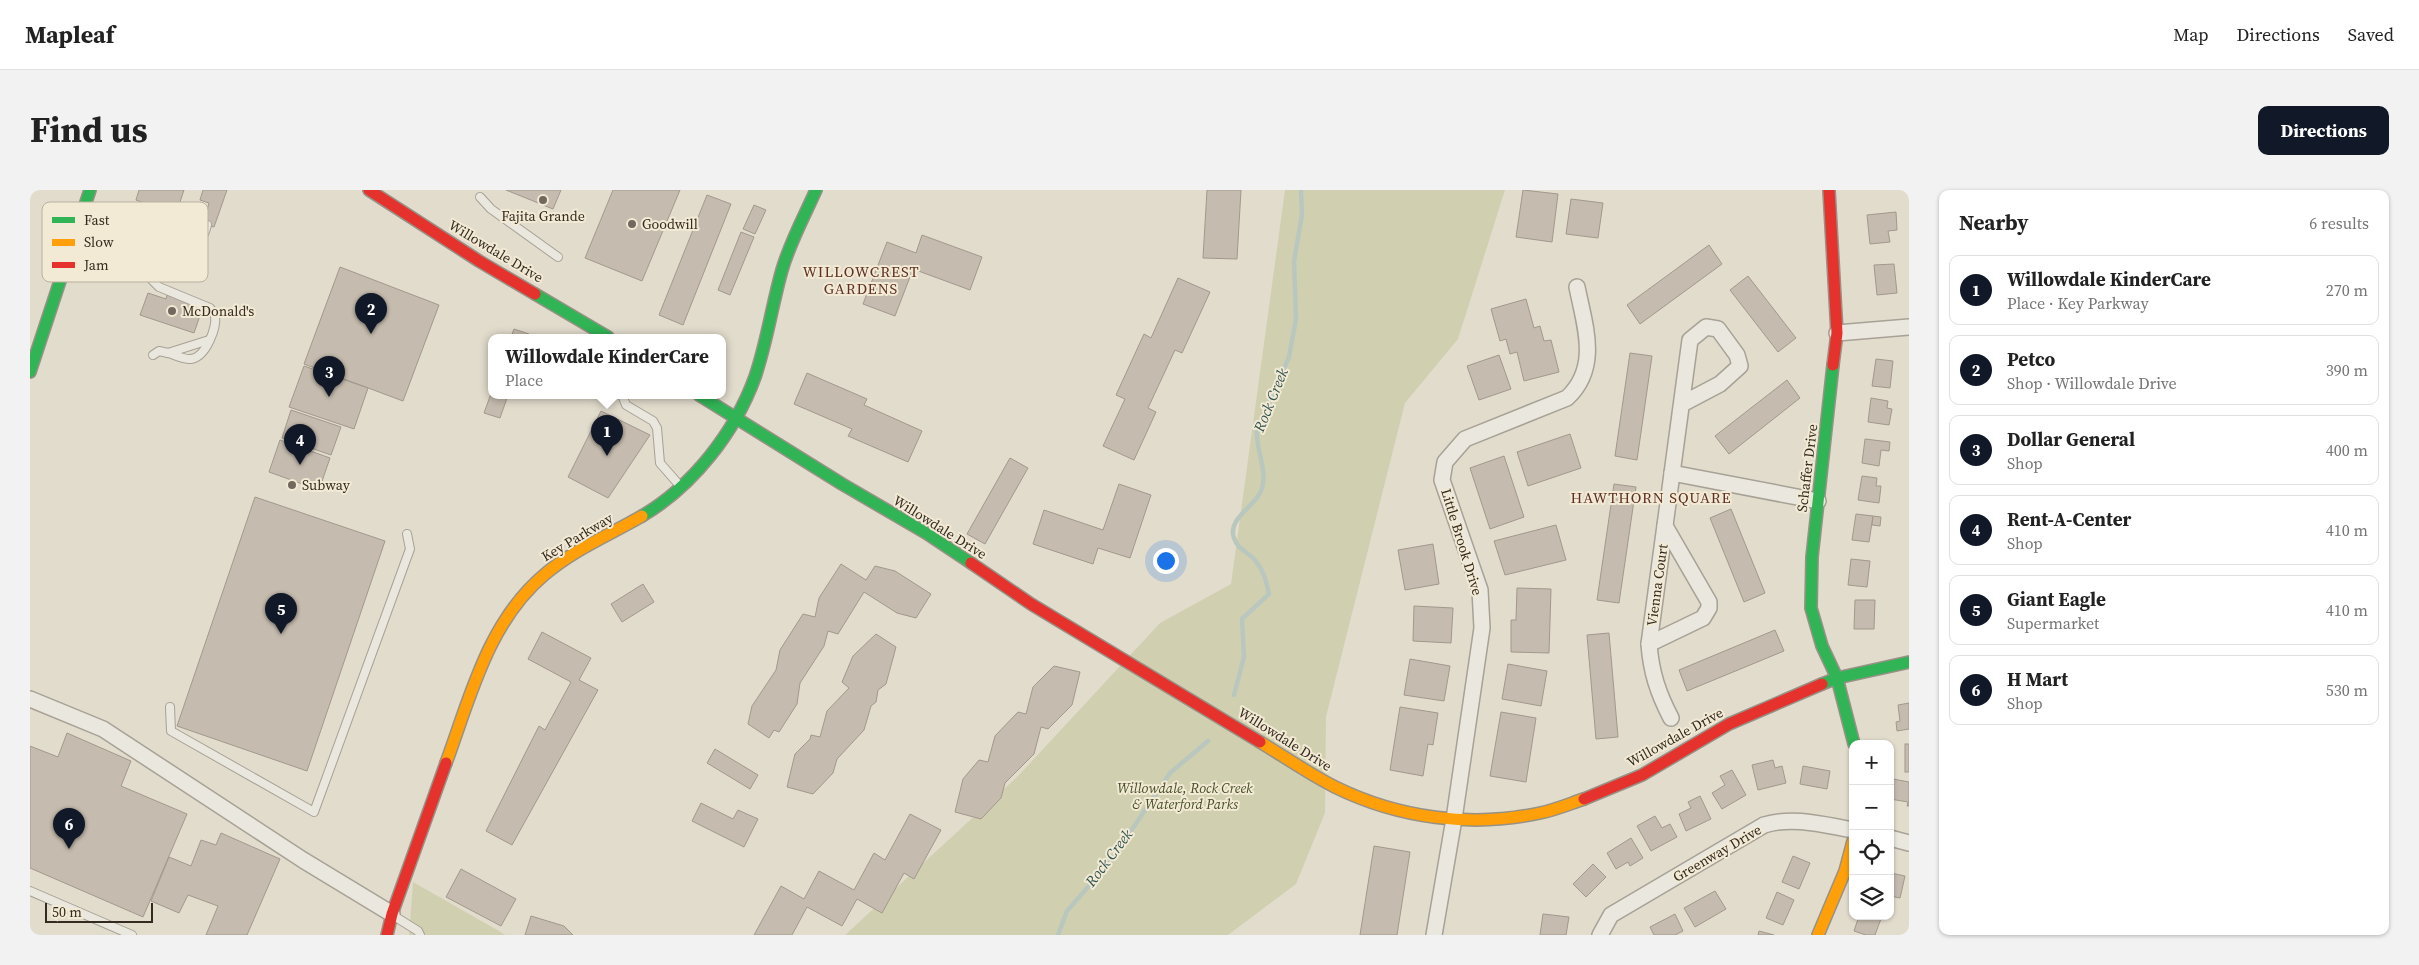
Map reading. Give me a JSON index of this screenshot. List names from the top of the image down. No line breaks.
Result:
{"streets":{"street":["Willowdale Drive","Schaffer Drive","Key Parkway","Little Brook Drive","Vienna Court","Greenway Drive"]},"crossings":[["Willowdale Drive","Schaffer Drive"],["Willowdale Drive","Key Parkway"],["Willowdale Drive","Little Brook Drive"]],"districts":["WILLOWCREST GARDENS","HAWTHORN SQUARE"],"water":["Rock Creek"],"parks":["Willowdale, Rock Creek & Waterford Parks"],"places":["Fajita Grande","Goodwill","McDonald's","Subway"],"legend":["Fast","Slow","Jam"],"scale_bar":"50 m","page":{"header":"Mapleaf","nav":["Map","Directions","Saved"],"title":"Find us","buttons":"Directions","heading":["Nearby","6 results"],"list":[{"mark":"1","name":"Willowdale KinderCare","note":"Place · Key Parkway","value":"270 m"},{"mark":"2","name":"Petco","note":"Shop · Willowdale Drive","value":"390 m"},{"mark":"3","name":"Dollar General","note":"Shop","value":"400 m"},{"mark":"4","name":"Rent-A-Center","note":"Shop","value":"410 m"},{"mark":"5","name":"Giant Eagle","note":"Supermarket","value":"410 m"},{"mark":"6","name":"H Mart","note":"Shop","value":"530 m"}],"pins":["2","3","1","4","5","6"],"popup":["Willowdale KinderCare","Place"],"map_buttons":["+","−"],"scale":"50 m"}}
